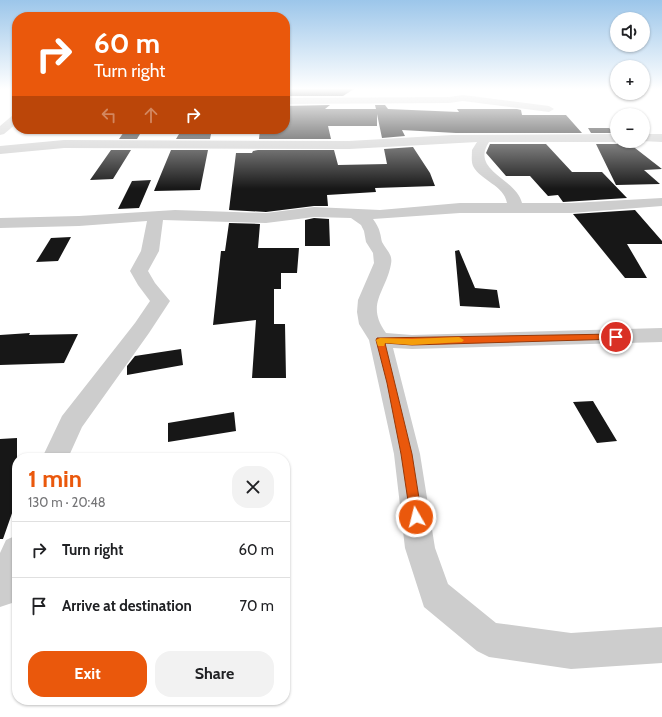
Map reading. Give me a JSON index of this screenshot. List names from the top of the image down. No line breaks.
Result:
{"page":{"map_buttons":["+","−"],"turn":["60 m","Turn right"],"heading":["1 min","130 m · 20:48"],"list":[{"name":"Turn right","value":"60 m"},{"name":"Arrive at destination","value":"70 m"}],"buttons":["Exit","Share"]}}
